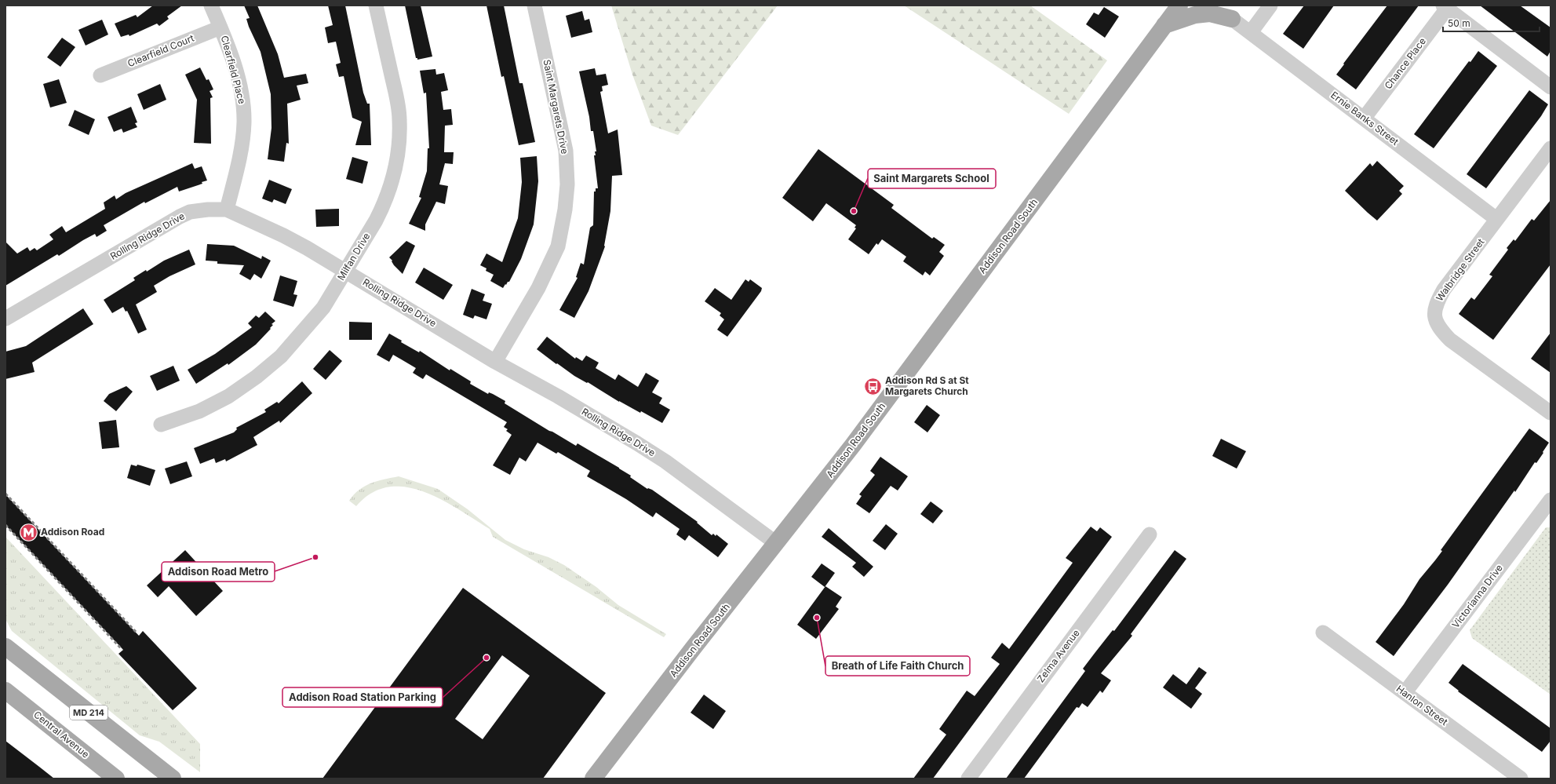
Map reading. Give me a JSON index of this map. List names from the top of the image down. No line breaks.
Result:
{"streets":{"main road":["Addison Road South","MD 214","Central Avenue"],"street":["Clearfield Court","Chance Place","Clearfield Place","Saint Margarets Drive","Ernie Banks Street","Rolling Ridge Drive","Milfan Drive","Walbridge Street","Victorianna Drive","Zelma Avenue","Hanlon Street"]},"crossings":[["Clearfield Court","Clearfield Place"],["Chance Place","Ernie Banks Street"],["Clearfield Place","Rolling Ridge Drive"],["Saint Margarets Drive","Rolling Ridge Drive"],["Ernie Banks Street","Walbridge Street"],["Rolling Ridge Drive","Addison Road South"],["Rolling Ridge Drive","Milfan Drive"],["Victorianna Drive","Hanlon Street"]],"places":{"other":["Saint Margarets School","Addison Road Metro","Breath of Life Faith Church","Addison Road Station Parking"],"bus stop":["Addison Rd S at St Margarets Church"],"metro station":["Addison Road"]},"scale_bar":"50 m"}
